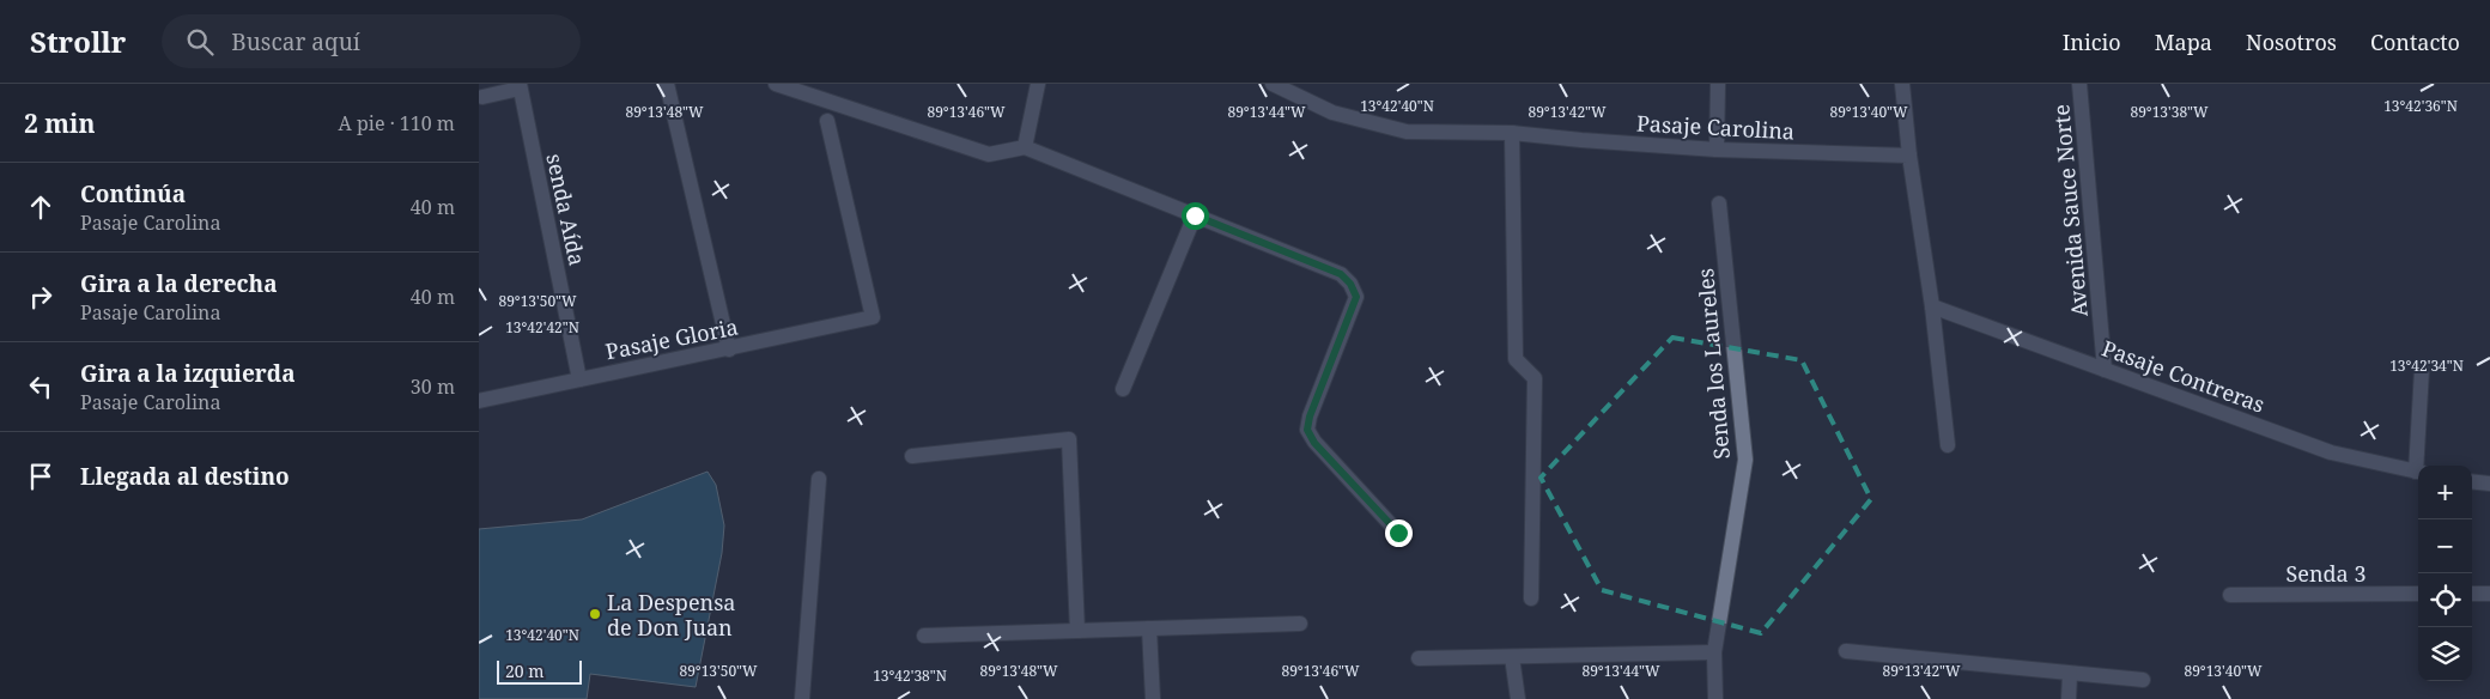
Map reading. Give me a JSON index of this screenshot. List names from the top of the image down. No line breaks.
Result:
{"streets":{"street":["Pasaje Carolina","senda Aída","Avenida Sauce Norte","Pasaje Gloria","Senda los Laureles","Pasaje Contreras","Senda 3"]},"crossings":[["senda Aída","Pasaje Gloria"],["Avenida Sauce Norte","Pasaje Contreras"]],"places":["La Despensa de Don Juan"],"scale_bar":"20 m","page":{"header":"Strollr","search":"Buscar aquí","nav":["Inicio","Mapa","Nosotros","Contacto"],"heading":["2 min","A pie · 110 m"],"list":[["Continúa","Pasaje Carolina","40 m"],["Gira a la derecha","Pasaje Carolina","40 m"],["Gira a la izquierda","Pasaje Carolina","30 m"],"Llegada al destino"],"map_buttons":["+","−"],"scale":"20 m"},"coordinates":["13°42'40\"N","13°42'36\"N","89°13'40\"W","89°13'38\"W","89°13'48\"W","89°13'46\"W","89°13'44\"W","89°13'42\"W","89°13'50\"W","13°42'42\"N","13°42'34\"N","13°42'38\"N"]}
